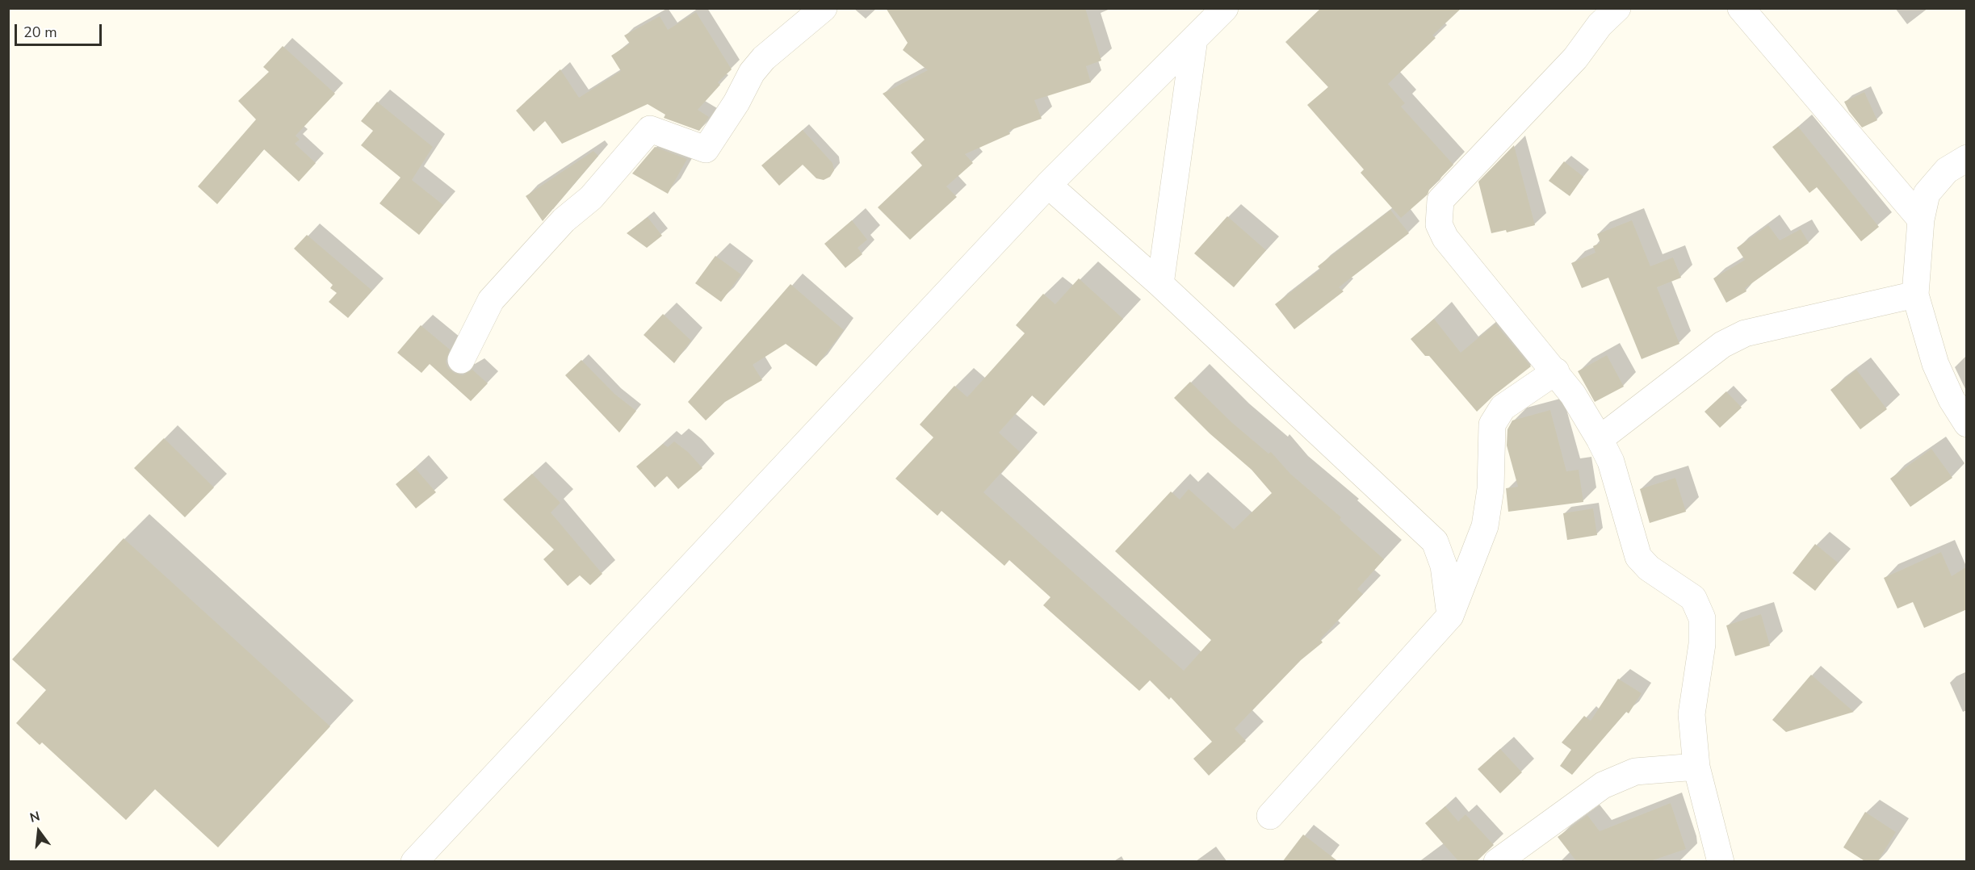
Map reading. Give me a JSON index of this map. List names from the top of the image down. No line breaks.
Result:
{"scale_bar":"20 m","north":"top"}
